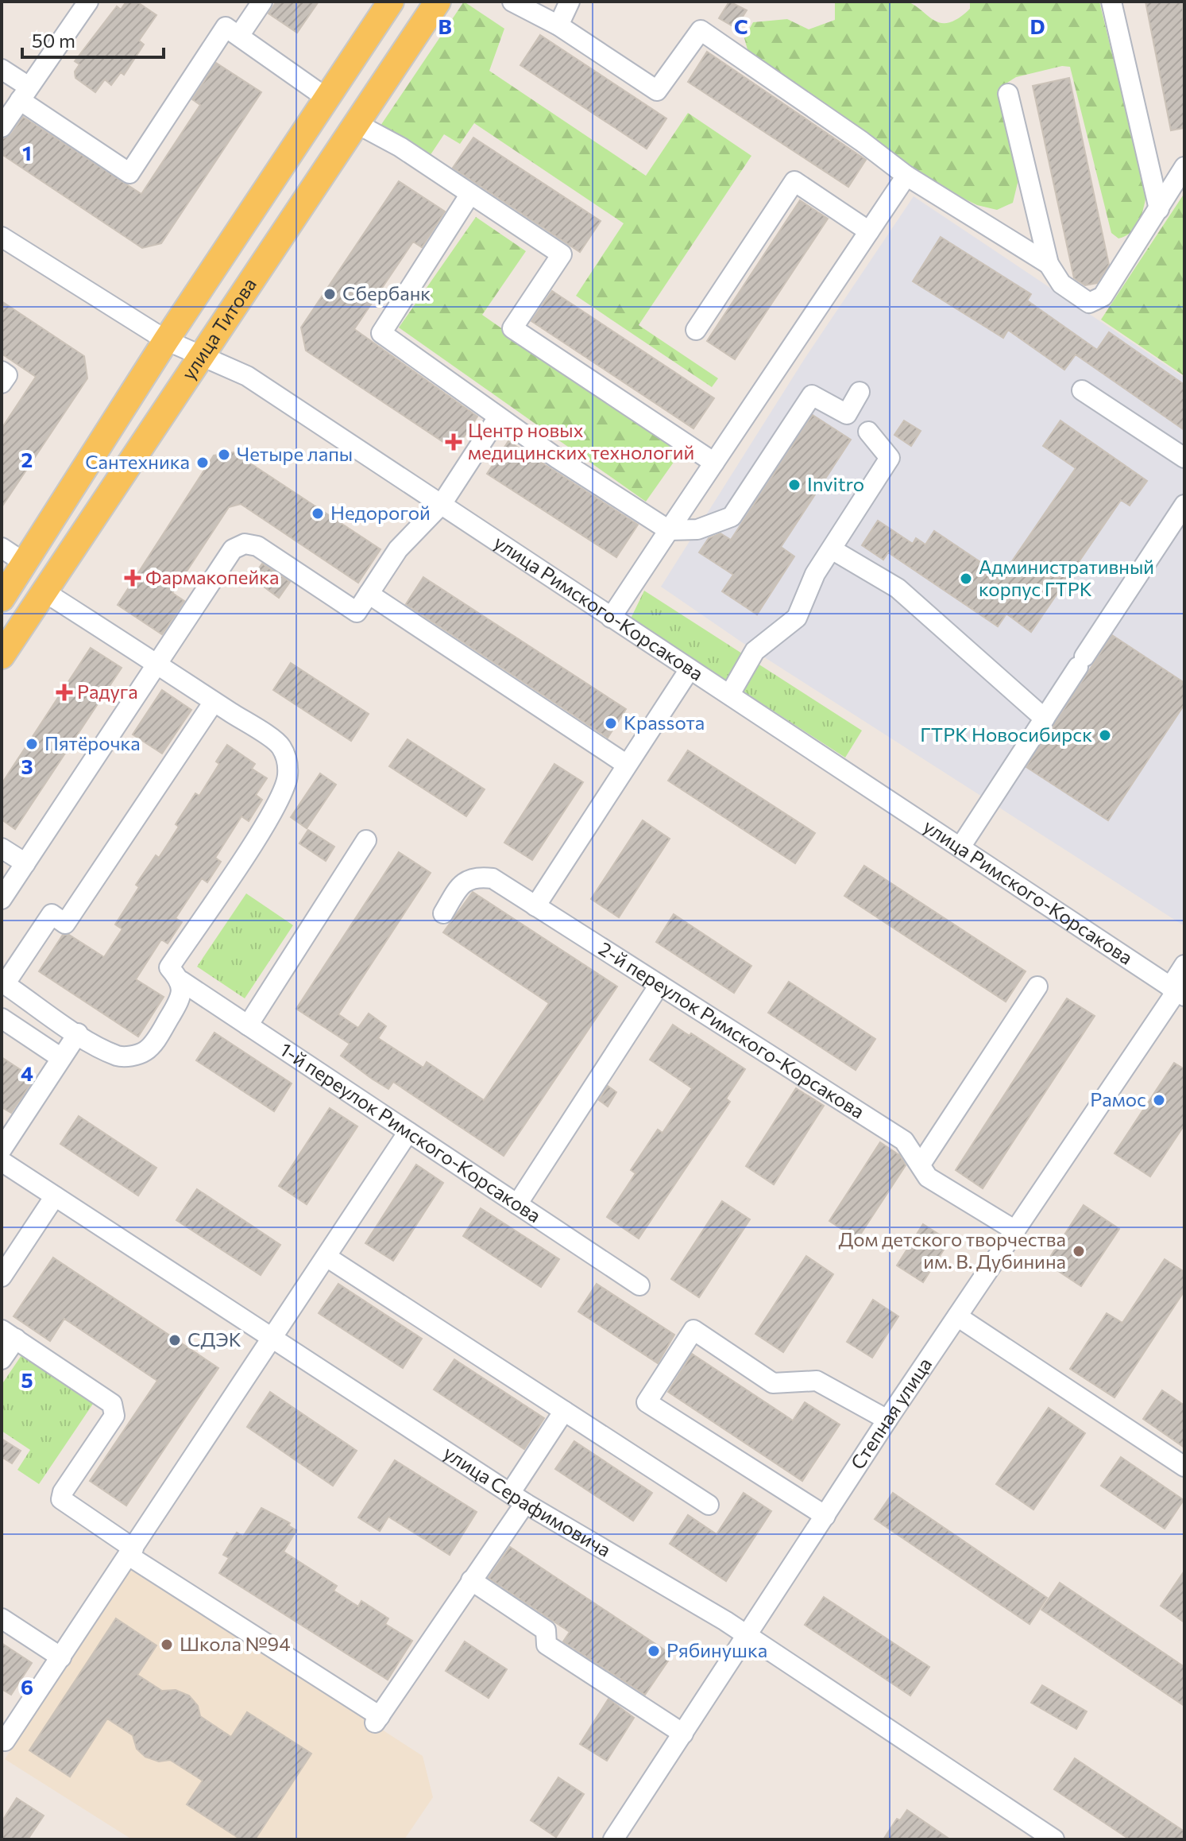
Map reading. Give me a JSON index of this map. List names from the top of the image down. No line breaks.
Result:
{"streets":{"main road":["улица Титова"],"street":["улица Римского-Корсакова","2-й переулок Римского-Корсакова","1-й переулок Римского-Корсакова","Степная улица","улица Серафимовича"]},"crossings":[["улица Титова","улица Римского-Корсакова"],["улица Римского-Корсакова","Степная улица"],["2-й переулок Римского-Корсакова","Степная улица"],["Степная улица","улица Серафимовича"]],"places":{"other":["Сбербанк","Четыре лапы","Сантехника","Invitro","Недорогой","Административный корпус ГТРК","Краssота","ГТРК Новосибирск","Пятёрочка","Рамос","Дом детского творчества им. В. Дубинина","СДЭК","Школа №94","Рябинушка"],"health":["Центр новых медицинских технологий","Фармакопейка","Радуга"]},"scale_bar":"50 m","grid":{"columns":["B","C","D"],"rows":["1","2","3","4","5","6"]}}
